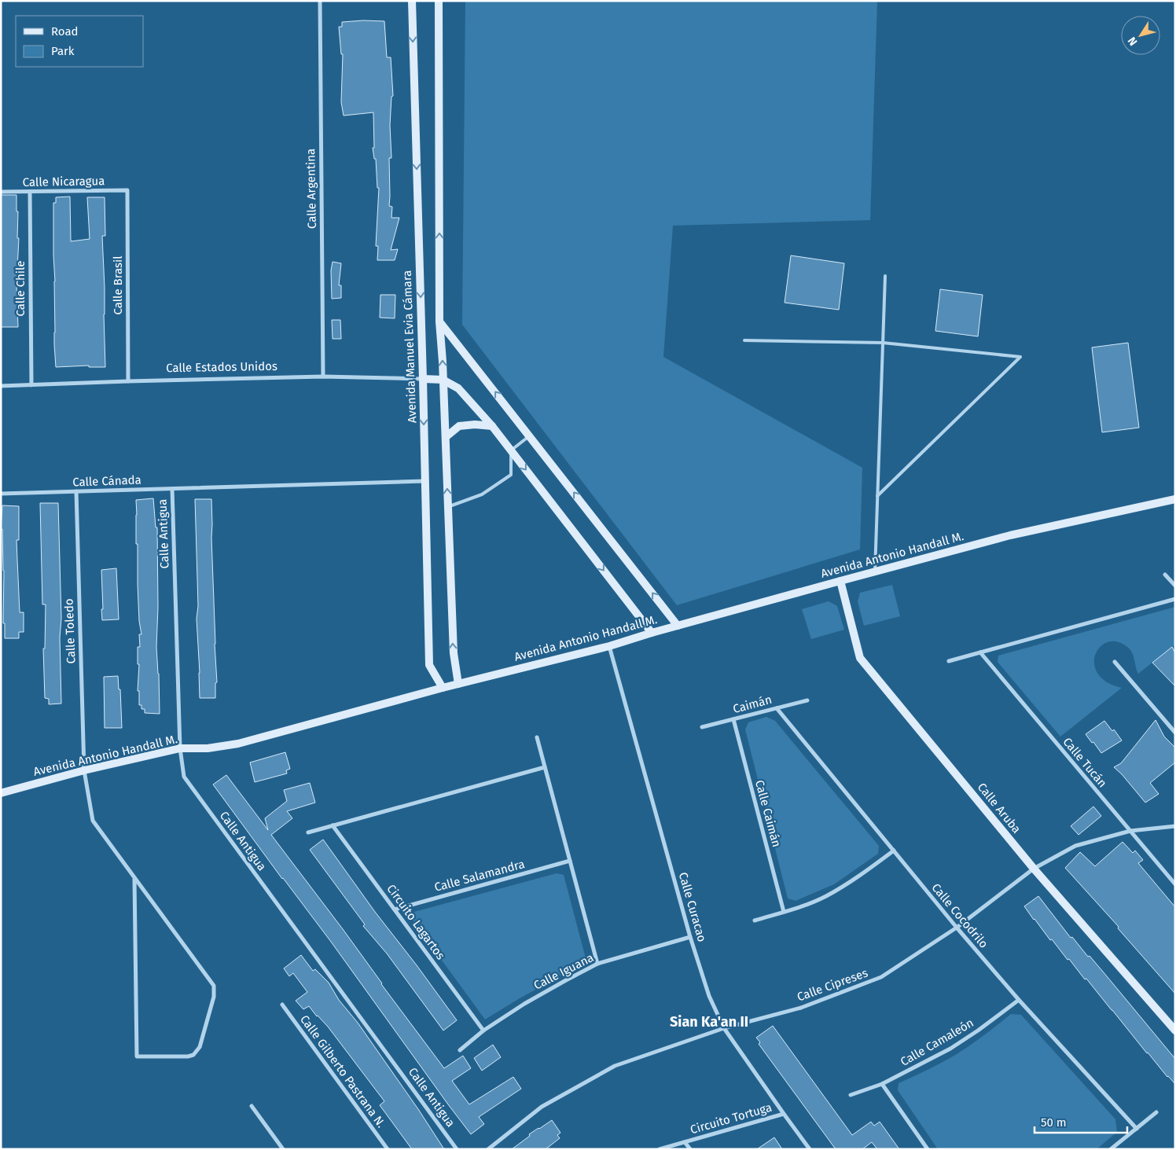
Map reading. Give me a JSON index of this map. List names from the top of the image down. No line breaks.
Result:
{"streets":{"street":["Calle Nicaragua","Calle Argentina","Calle Brasil","Calle Chile","Avenida Manuel Evia Cámara","Calle Estados Unidos","Calle Cánada","Calle Antigua","Avenida Antonio Handall M.","Calle Toledo","Caimán","Calle Tucán","Calle Aruba","Calle Caimán","Calle Salamandra","Calle Curacao","Calle Cocodrilo","Circuito Lagartos","Calle Iguana","Calle Cipreses","Calle Camaleón","Calle Gilberto Pastrana N.","Circuito Tortuga"]},"crossings":[["Calle Nicaragua","Calle Brasil"],["Calle Nicaragua","Calle Chile"],["Calle Argentina","Calle Estados Unidos"],["Calle Brasil","Calle Estados Unidos"],["Calle Chile","Calle Estados Unidos"],["Avenida Manuel Evia Cámara","Calle Estados Unidos"],["Avenida Manuel Evia Cámara","Calle Cánada"],["Avenida Manuel Evia Cámara","Avenida Antonio Handall M."],["Calle Cánada","Calle Antigua"],["Calle Cánada","Calle Toledo"],["Calle Antigua","Avenida Antonio Handall M."],["Avenida Antonio Handall M.","Calle Toledo"],["Avenida Antonio Handall M.","Calle Aruba"],["Avenida Antonio Handall M.","Calle Curacao"],["Caimán","Calle Caimán"],["Caimán","Calle Cocodrilo"],["Calle Tucán","Calle Cipreses"],["Calle Aruba","Calle Cipreses"],["Calle Salamandra","Circuito Lagartos"],["Calle Curacao","Calle Iguana"],["Calle Curacao","Calle Cipreses"],["Calle Curacao","Circuito Tortuga"],["Calle Cocodrilo","Calle Cipreses"],["Calle Cocodrilo","Calle Camaleón"],["Circuito Lagartos","Calle Iguana"]],"districts":["Sian Ka'an II"],"legend":["Road","Park"],"scale_bar":"50 m","north":"bottom left"}
